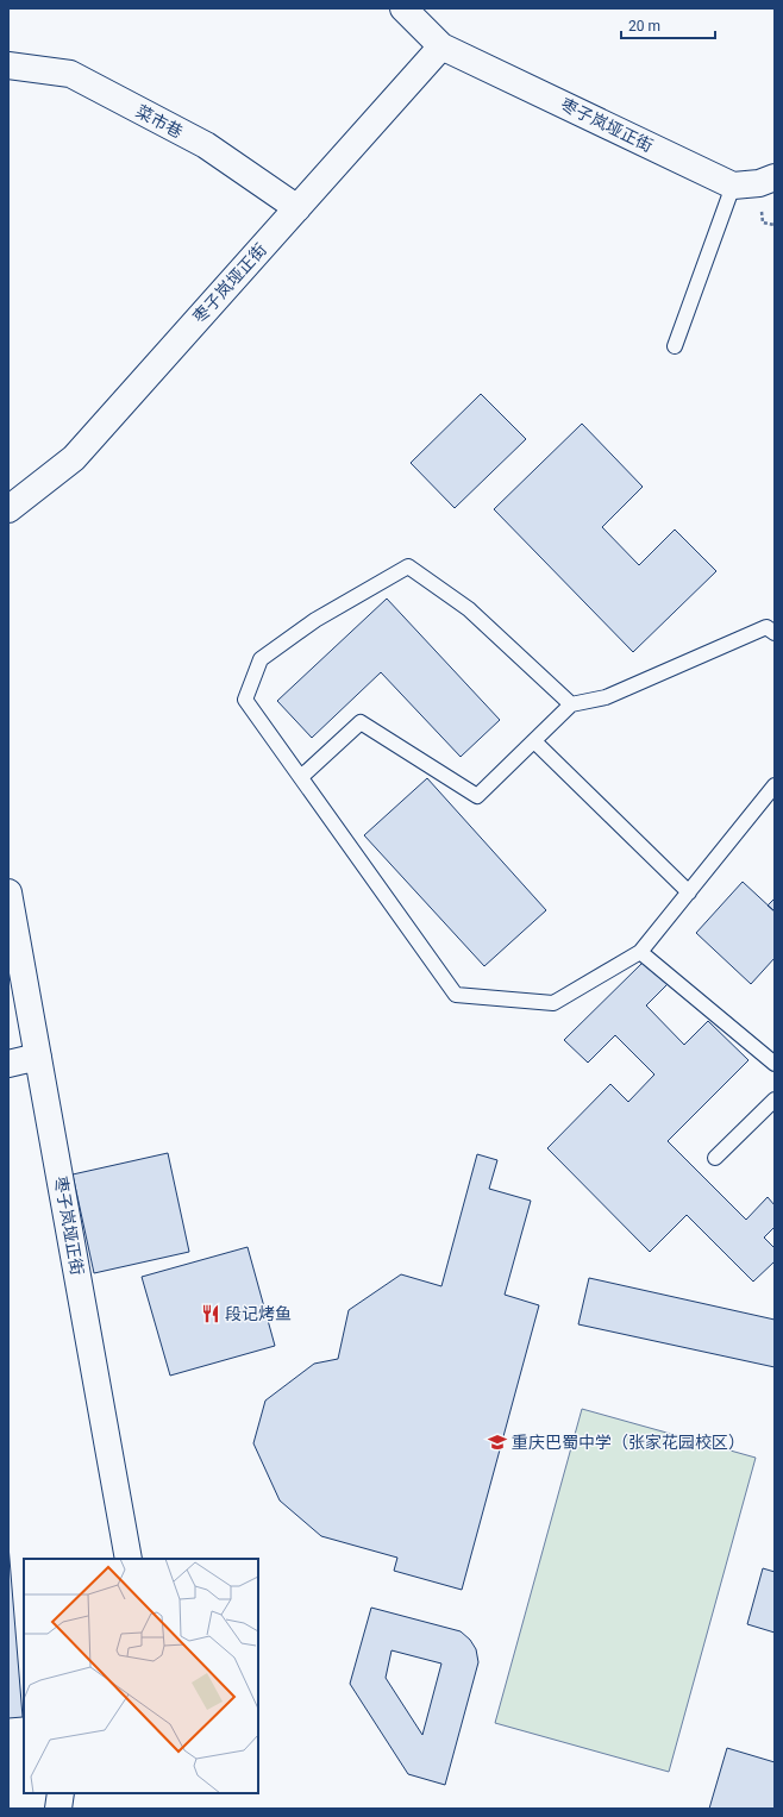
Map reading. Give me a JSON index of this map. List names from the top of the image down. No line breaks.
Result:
{"streets":{"street":["菜市巷","枣子岚垭正街"]},"crossings":[["菜市巷","枣子岚垭正街"]],"places":{"restaurant":["段记烤鱼"],"school or university":["重庆巴蜀中学（张家花园校区）"]},"scale_bar":"20 m"}
